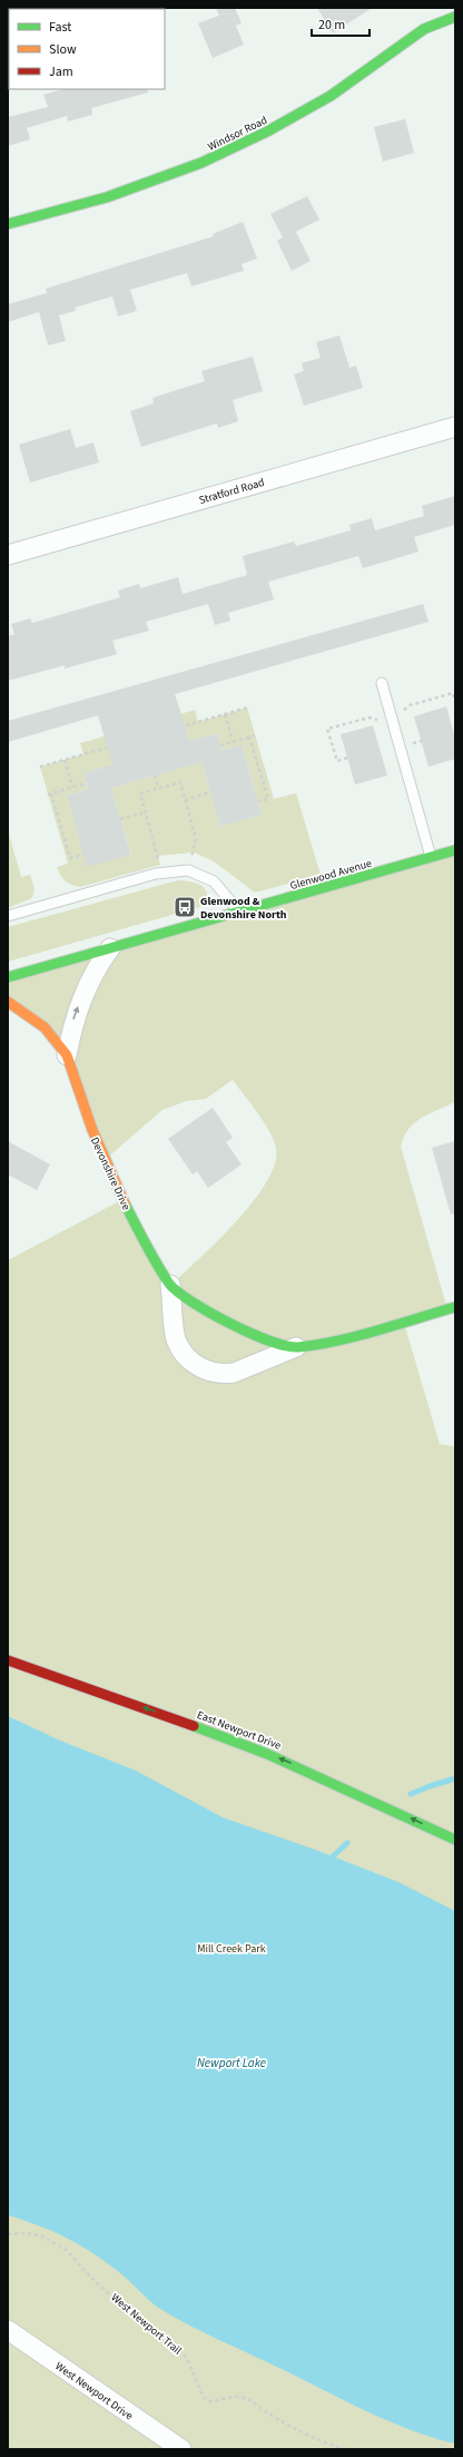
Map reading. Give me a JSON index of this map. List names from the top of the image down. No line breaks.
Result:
{"streets":{"street":["Windsor Road","Stratford Road","Glenwood Avenue","Devonshire Drive","East Newport Drive","West Newport Drive"],"path":["West Newport Trail"]},"one_way":["East Newport Drive"],"water":["Newport Lake"],"parks":["Mill Creek Park"],"places":{"bus stop":["Glenwood & Devonshire North"]},"legend":["Fast","Slow","Jam"],"scale_bar":"20 m"}
